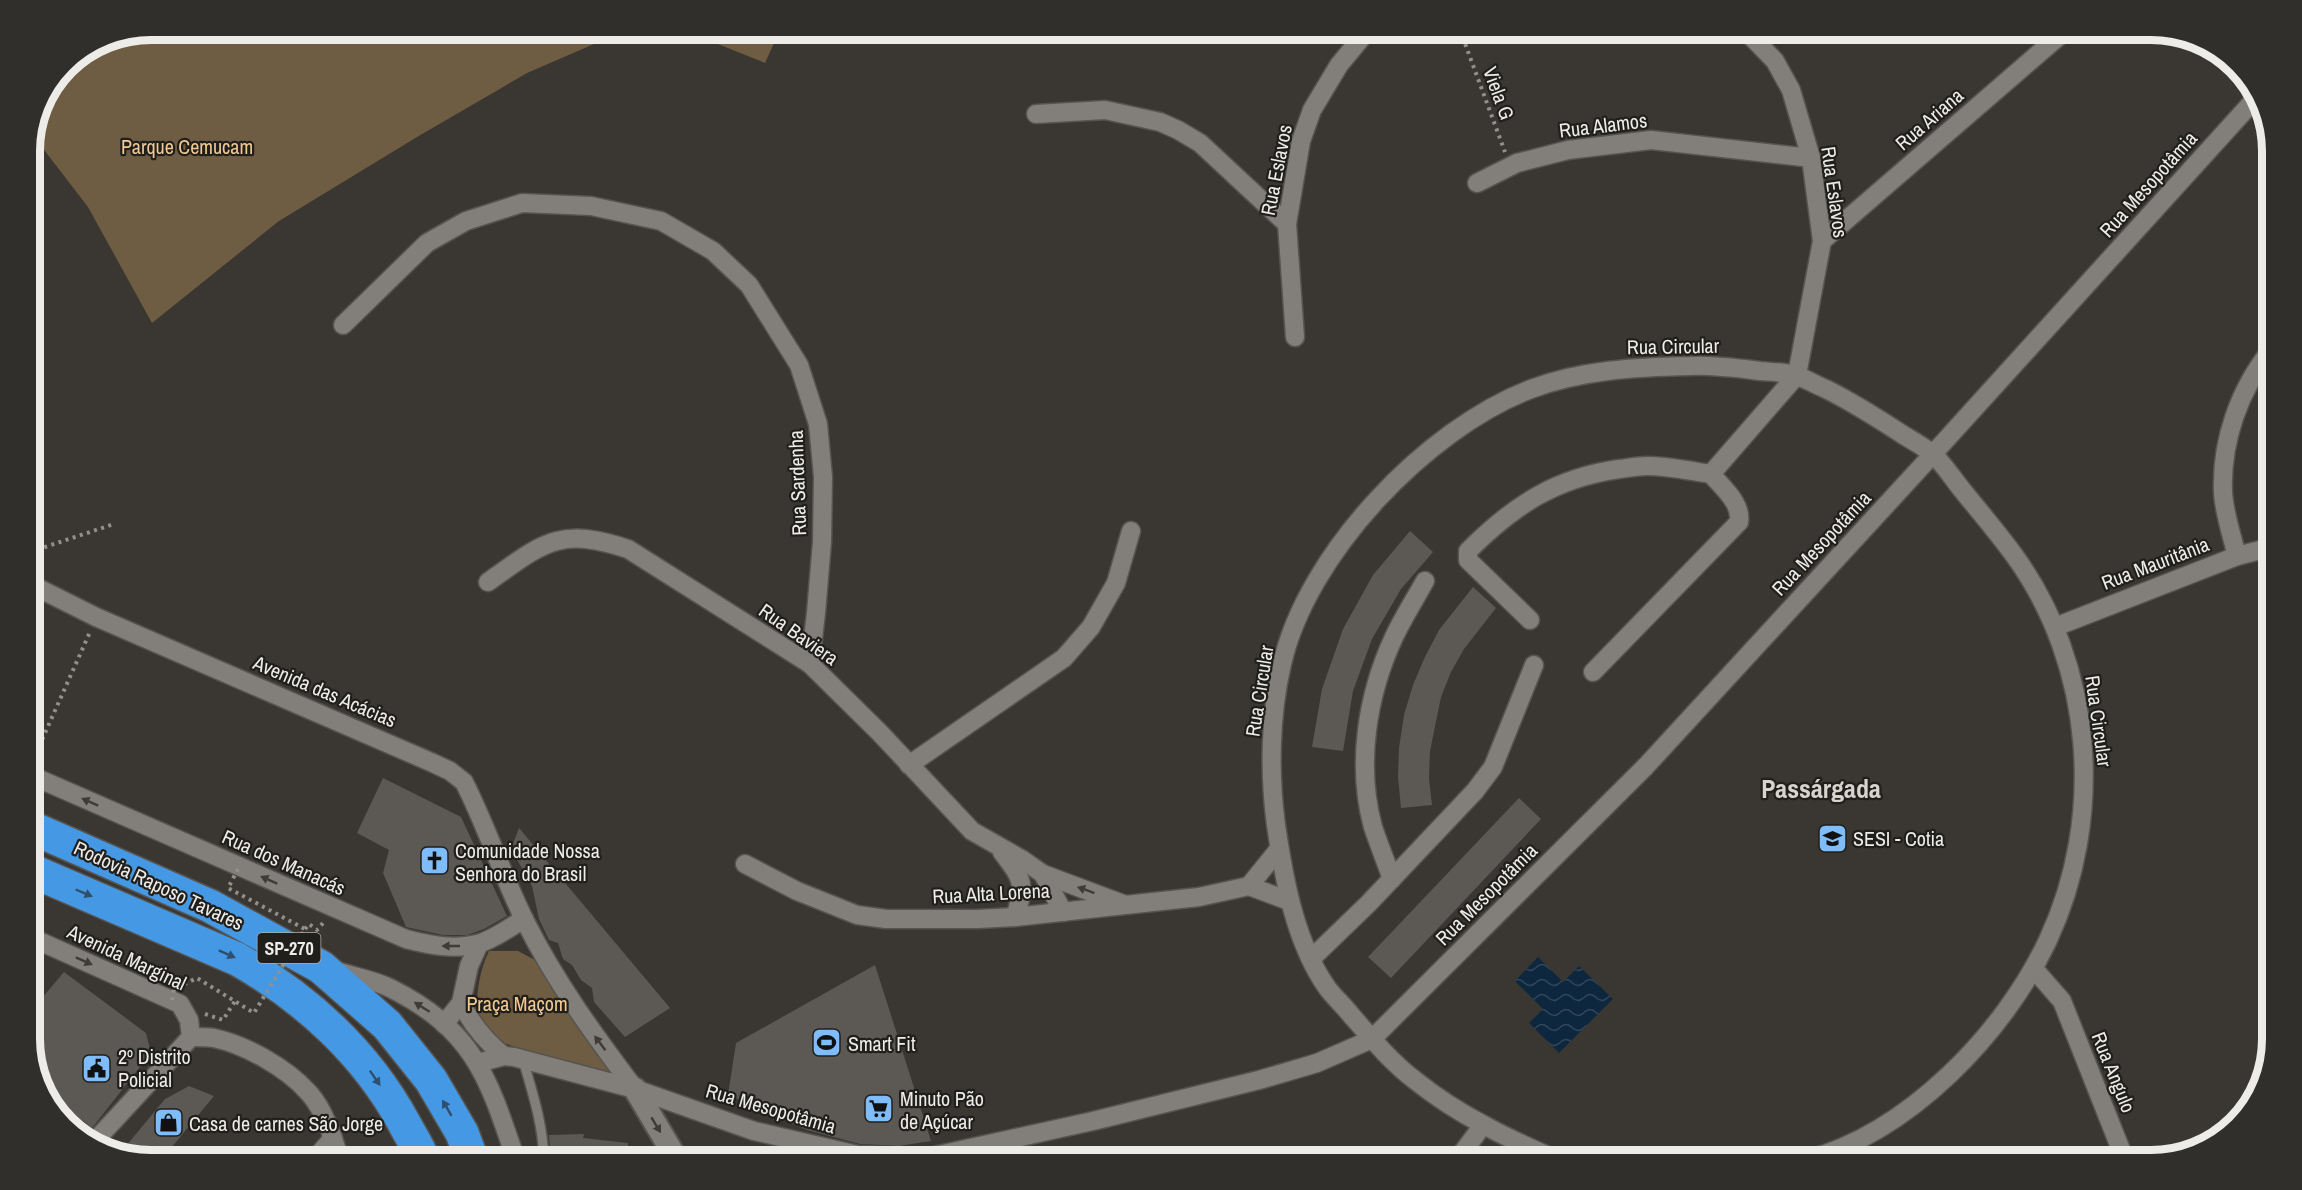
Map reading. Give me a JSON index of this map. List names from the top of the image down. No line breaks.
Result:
{"streets":{"highway":["Rodovia Raposo Tavares","SP-270"],"street":["Rua Ariana","Rua Alamos","Rua Eslavos","Rua Mesopotâmia","Rua Circular","Rua Sardenha","Rua Mauritânia","Rua Baviera","Avenida das Acácias","Rua dos Manacás","Rua Alta Lorena","Avenida Marginal","Rua Angulo"],"path":["Viela G"]},"crossings":[["Viela G","Rua Alamos"],["Rua Ariana","Rua Eslavos"],["Rua Alamos","Rua Eslavos"],["Rua Eslavos","Rua Circular"],["Rua Mesopotâmia","Rua Circular"],["Rua Mesopotâmia","Avenida das Acácias"],["Rua Circular","Rua Mauritânia"],["Rua Circular","Rua Angulo"],["Rua Sardenha","Rua Baviera"],["Rua Baviera","Rua Alta Lorena"],["Avenida das Acácias","Rua dos Manacás"]],"one_way":["Rua dos Manacás","Avenida Marginal"],"districts":["Passárgada"],"parks":["Parque Cemucam","Praça Maçom"],"places":{"school or university":["SESI - Cotia"],"church":["Comunidade Nossa Senhora do Brasil"],"sports":["Smart Fit"],"public building":["2º Distrito Policial"],"supermarket":["Minuto Pão de Açúcar"],"shop":["Casa de carnes São Jorge"]}}
